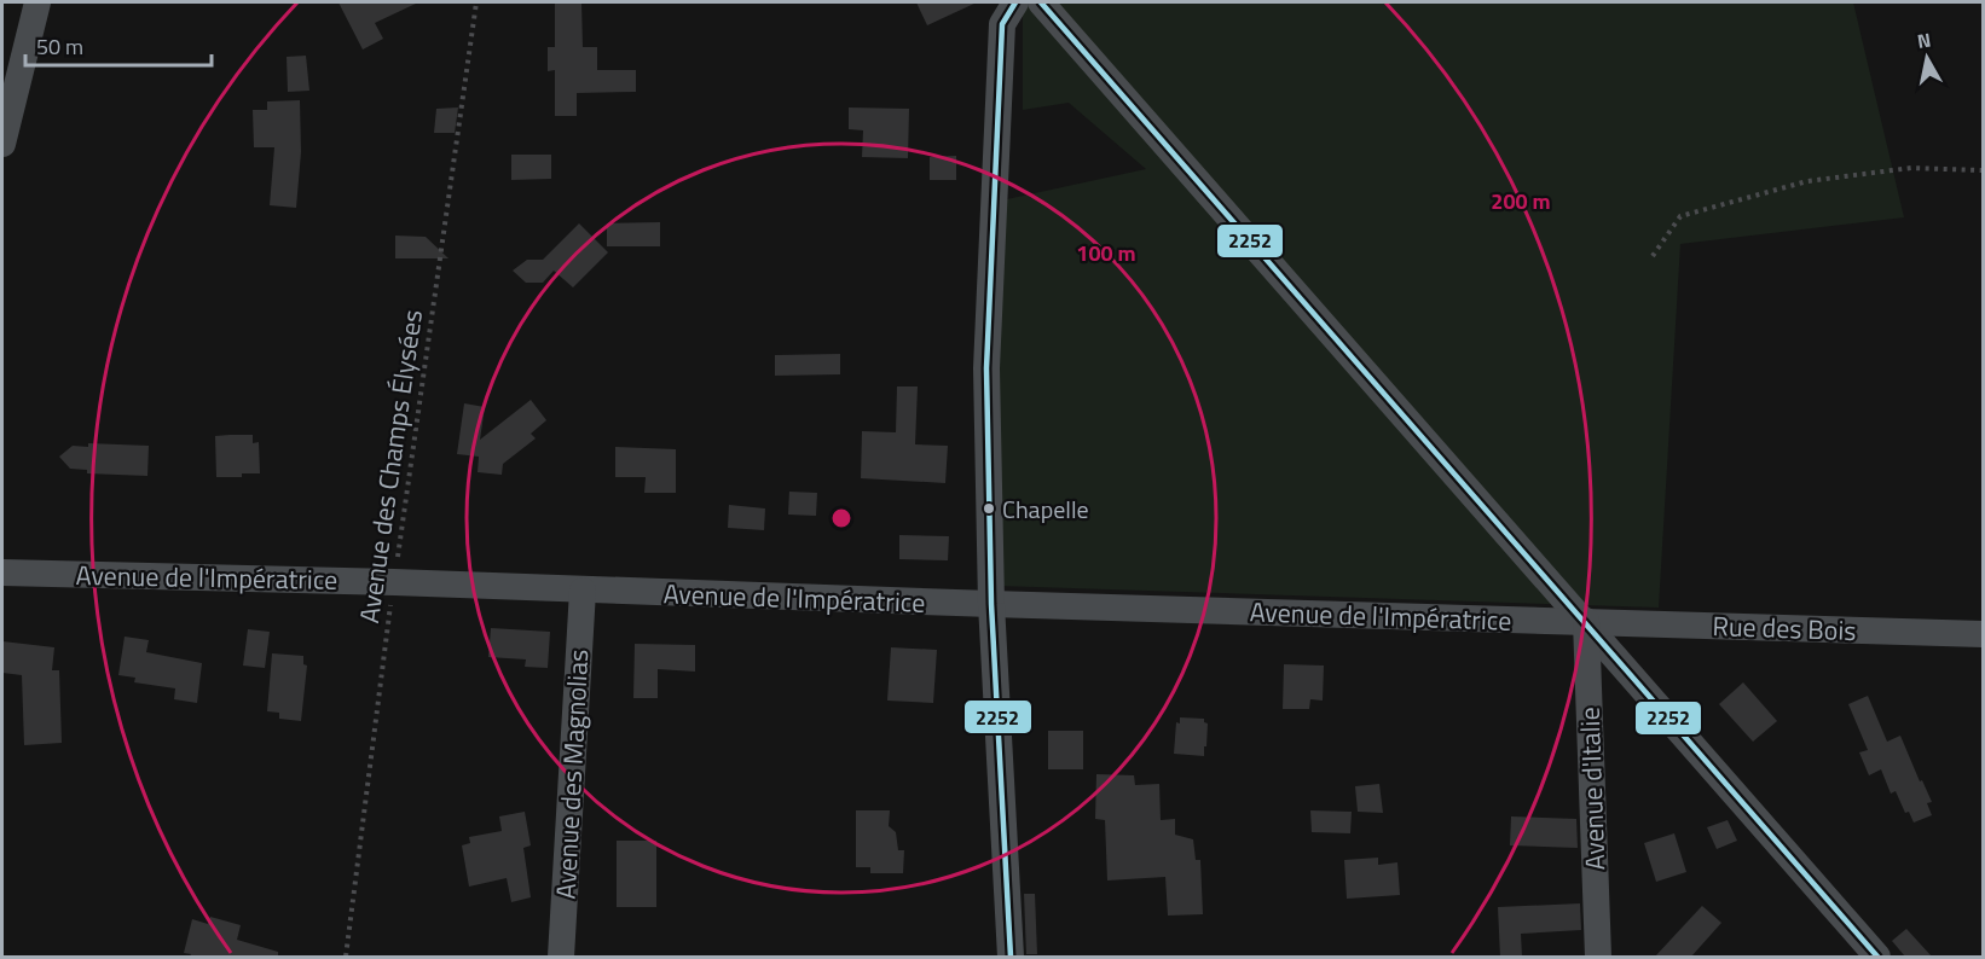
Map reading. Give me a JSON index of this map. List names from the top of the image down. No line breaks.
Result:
{"streets":{"street":["Avenue de l'Impératrice","Rue des Bois","Avenue des Magnolias","Avenue d'Italie"],"path":["Avenue des Champs Élysées"]},"crossings":[["Avenue des Champs Élysées","Avenue de l'Impératrice"],["Avenue de l'Impératrice","Rue des Bois"],["Avenue de l'Impératrice","Avenue des Magnolias"],["Avenue de l'Impératrice","Avenue d'Italie"],["Rue des Bois","Avenue d'Italie"]],"places":["Chapelle"],"lines":["transit line 2252"],"scale_bar":"50 m","north":"top","rings":["200 m","100 m"]}
